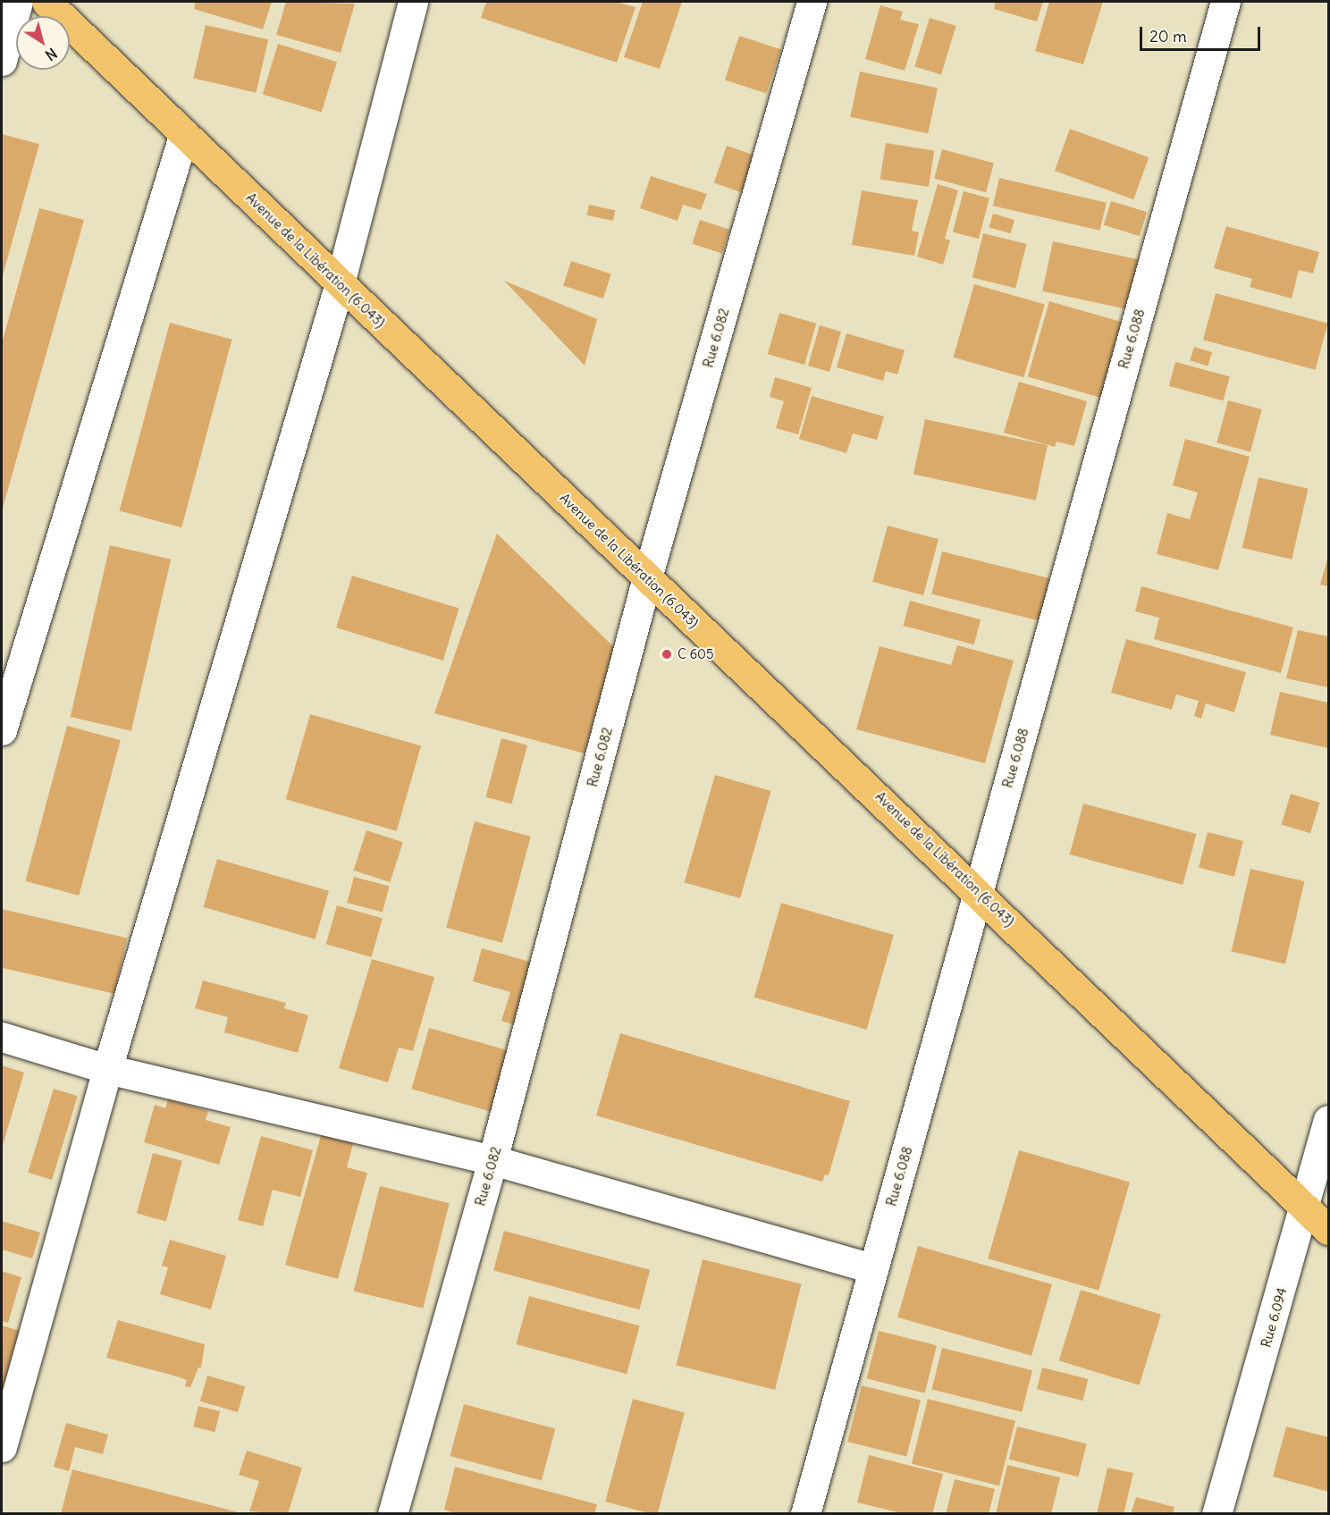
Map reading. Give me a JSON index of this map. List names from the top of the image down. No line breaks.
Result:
{"streets":{"main road":["Avenue de la Libération (6.043)"],"street":["Rue 6.082","Rue 6.088","Rue 6.094"]},"crossings":[["Avenue de la Libération (6.043)","Rue 6.082"],["Avenue de la Libération (6.043)","Rue 6.088"],["Avenue de la Libération (6.043)","Rue 6.094"]],"places":["C 605"],"scale_bar":"20 m","north":"bottom right"}
